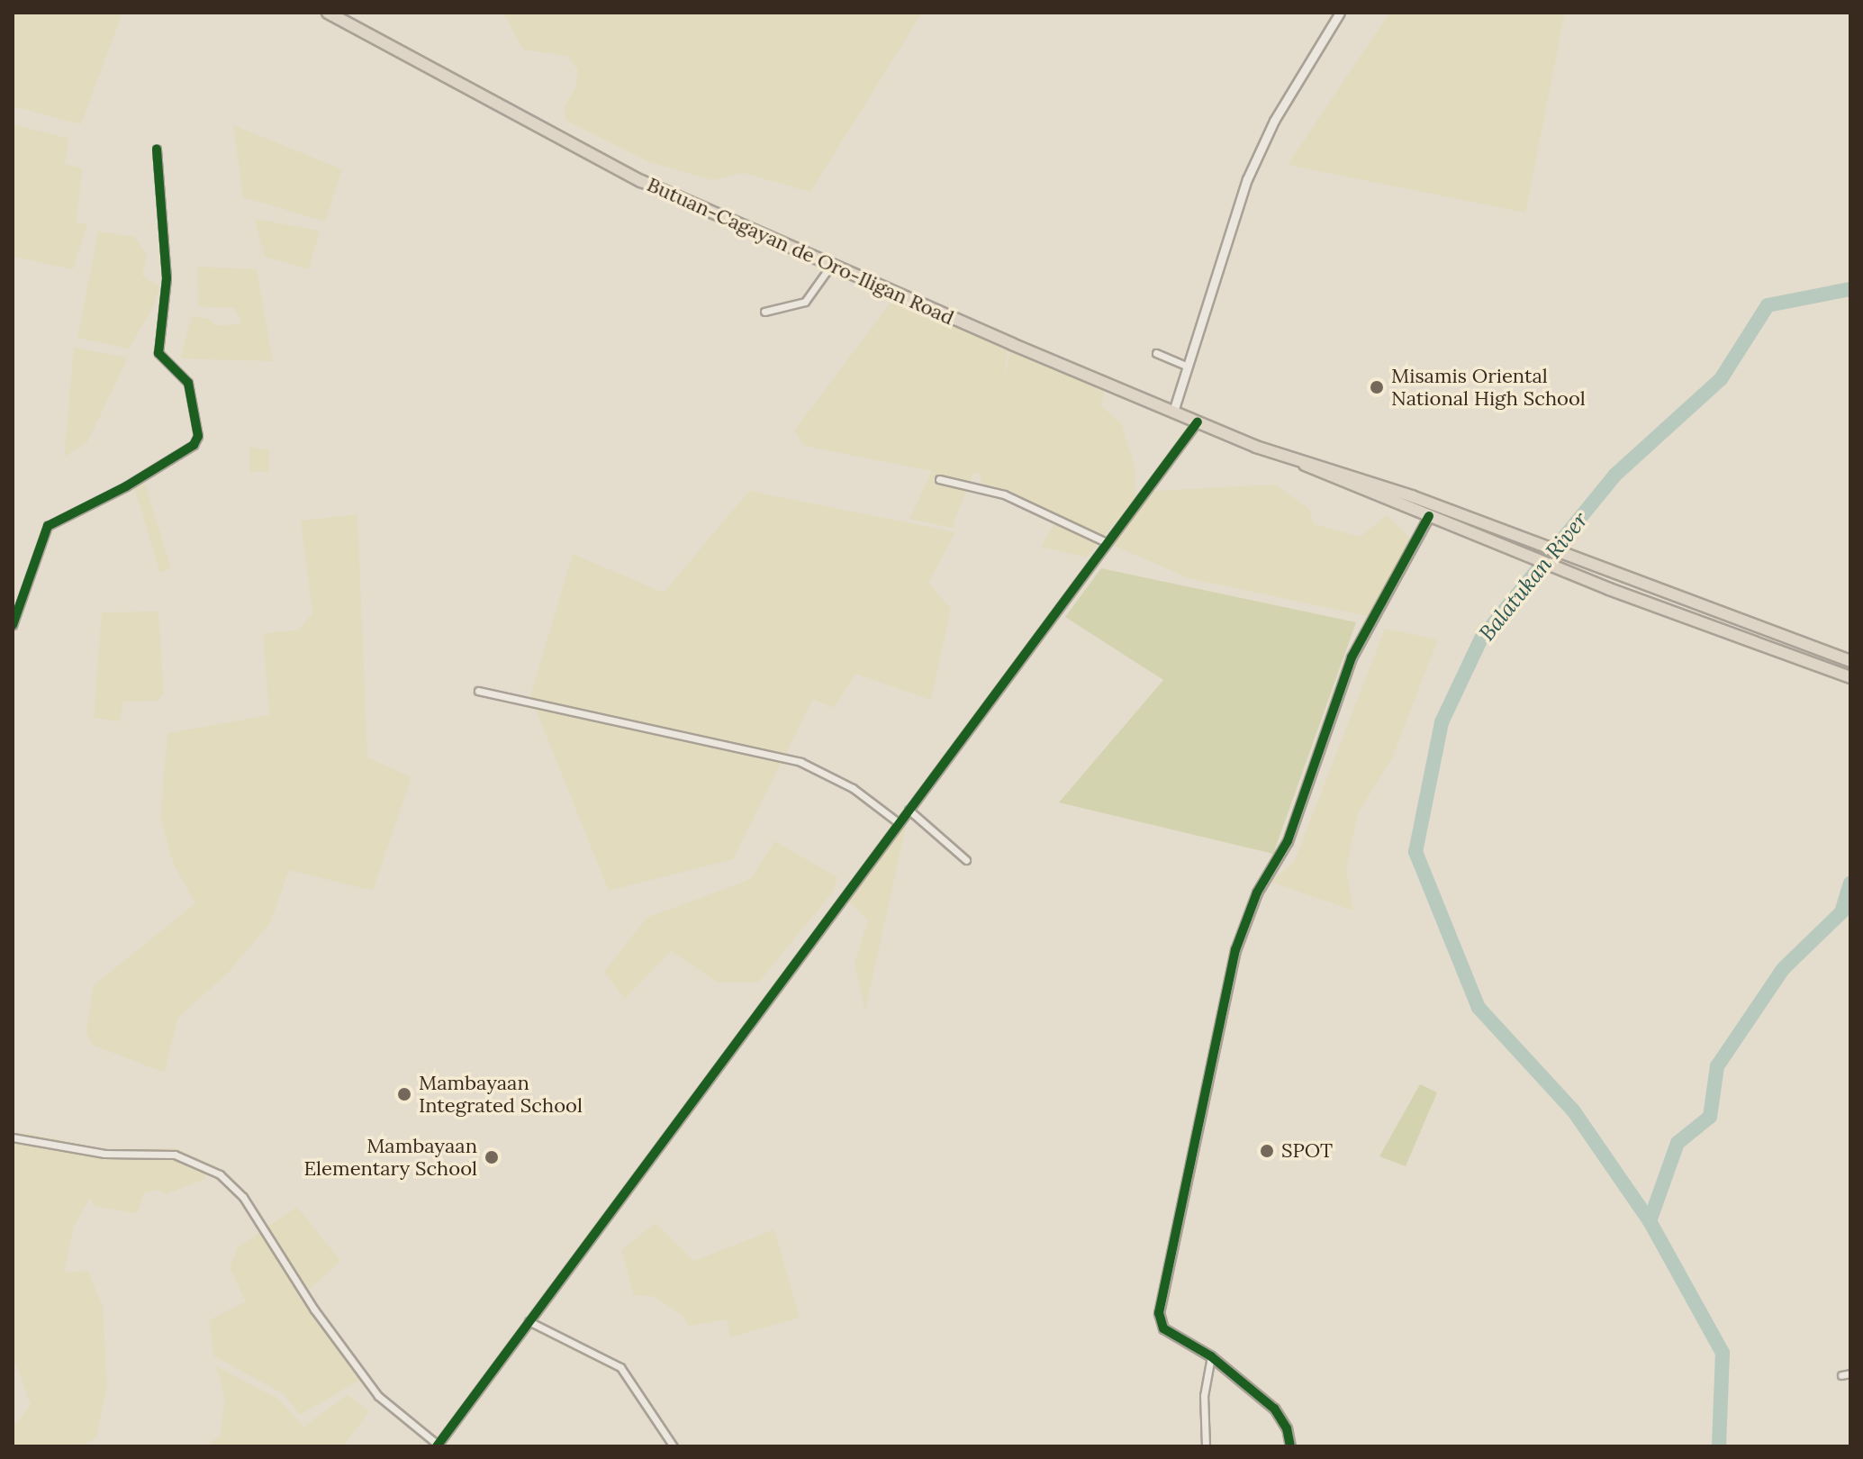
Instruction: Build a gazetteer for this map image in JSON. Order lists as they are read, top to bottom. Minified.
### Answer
{"streets":{"highway":["Butuan-Cagayan de Oro-Iligan Road"]},"water":["Balatukan River"],"places":["Misamis Oriental National High School","Mambayaan Integrated School","SPOT","Mambayaan Elementary School"]}
